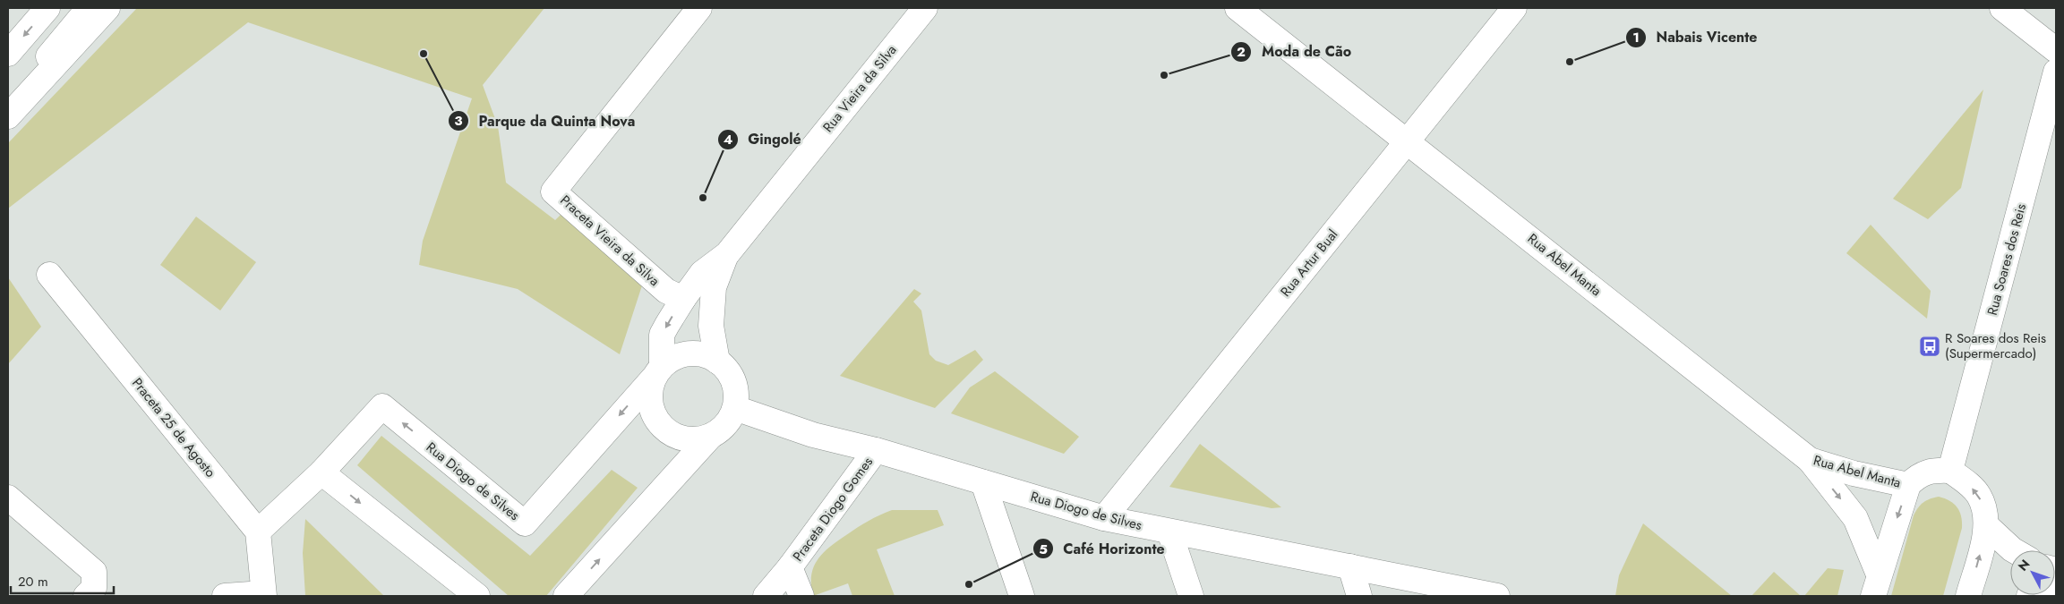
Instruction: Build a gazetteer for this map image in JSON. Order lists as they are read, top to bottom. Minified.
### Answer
{"streets":{"main road":["Rua Vieira da Silva","Praceta Vieira da Silva","Rua Soares dos Reis","Rua Artur Bual","Rua Abel Manta","Praceta 25 de Agosto","Rua Diogo de Silves","Praceta Diogo Gomes"]},"crossings":[["Rua Vieira da Silva","Praceta Vieira da Silva"],["Rua Vieira da Silva","Rua Diogo de Silves"],["Rua Artur Bual","Rua Abel Manta"],["Rua Artur Bual","Rua Diogo de Silves"],["Praceta 25 de Agosto","Rua Diogo de Silves"],["Rua Diogo de Silves","Praceta Diogo Gomes"]],"places":{"other":["Parque da Quinta Nova","Nabais Vicente","Moda de Cão","Gingolé","Café Horizonte"],"bus stop":["R Soares dos Reis (Supermercado)"]},"scale_bar":"20 m","north":"top left"}
